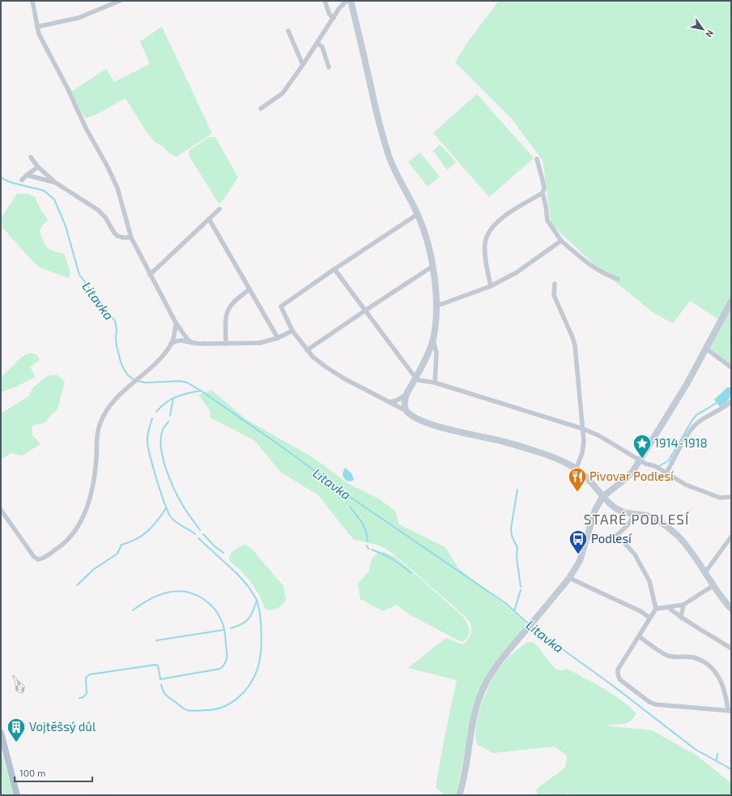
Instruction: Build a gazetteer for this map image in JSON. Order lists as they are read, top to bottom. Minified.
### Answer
{"districts":["STARÉ PODLESÍ"],"water":["Litavka"],"places":{"place":["1914-1918"],"restaurant":["Pivovar Podlesí"],"bus stop":["Podlesí"],"building":["Vojtěšsý důl"]},"scale_bar":"100 m","north":"bottom right"}
